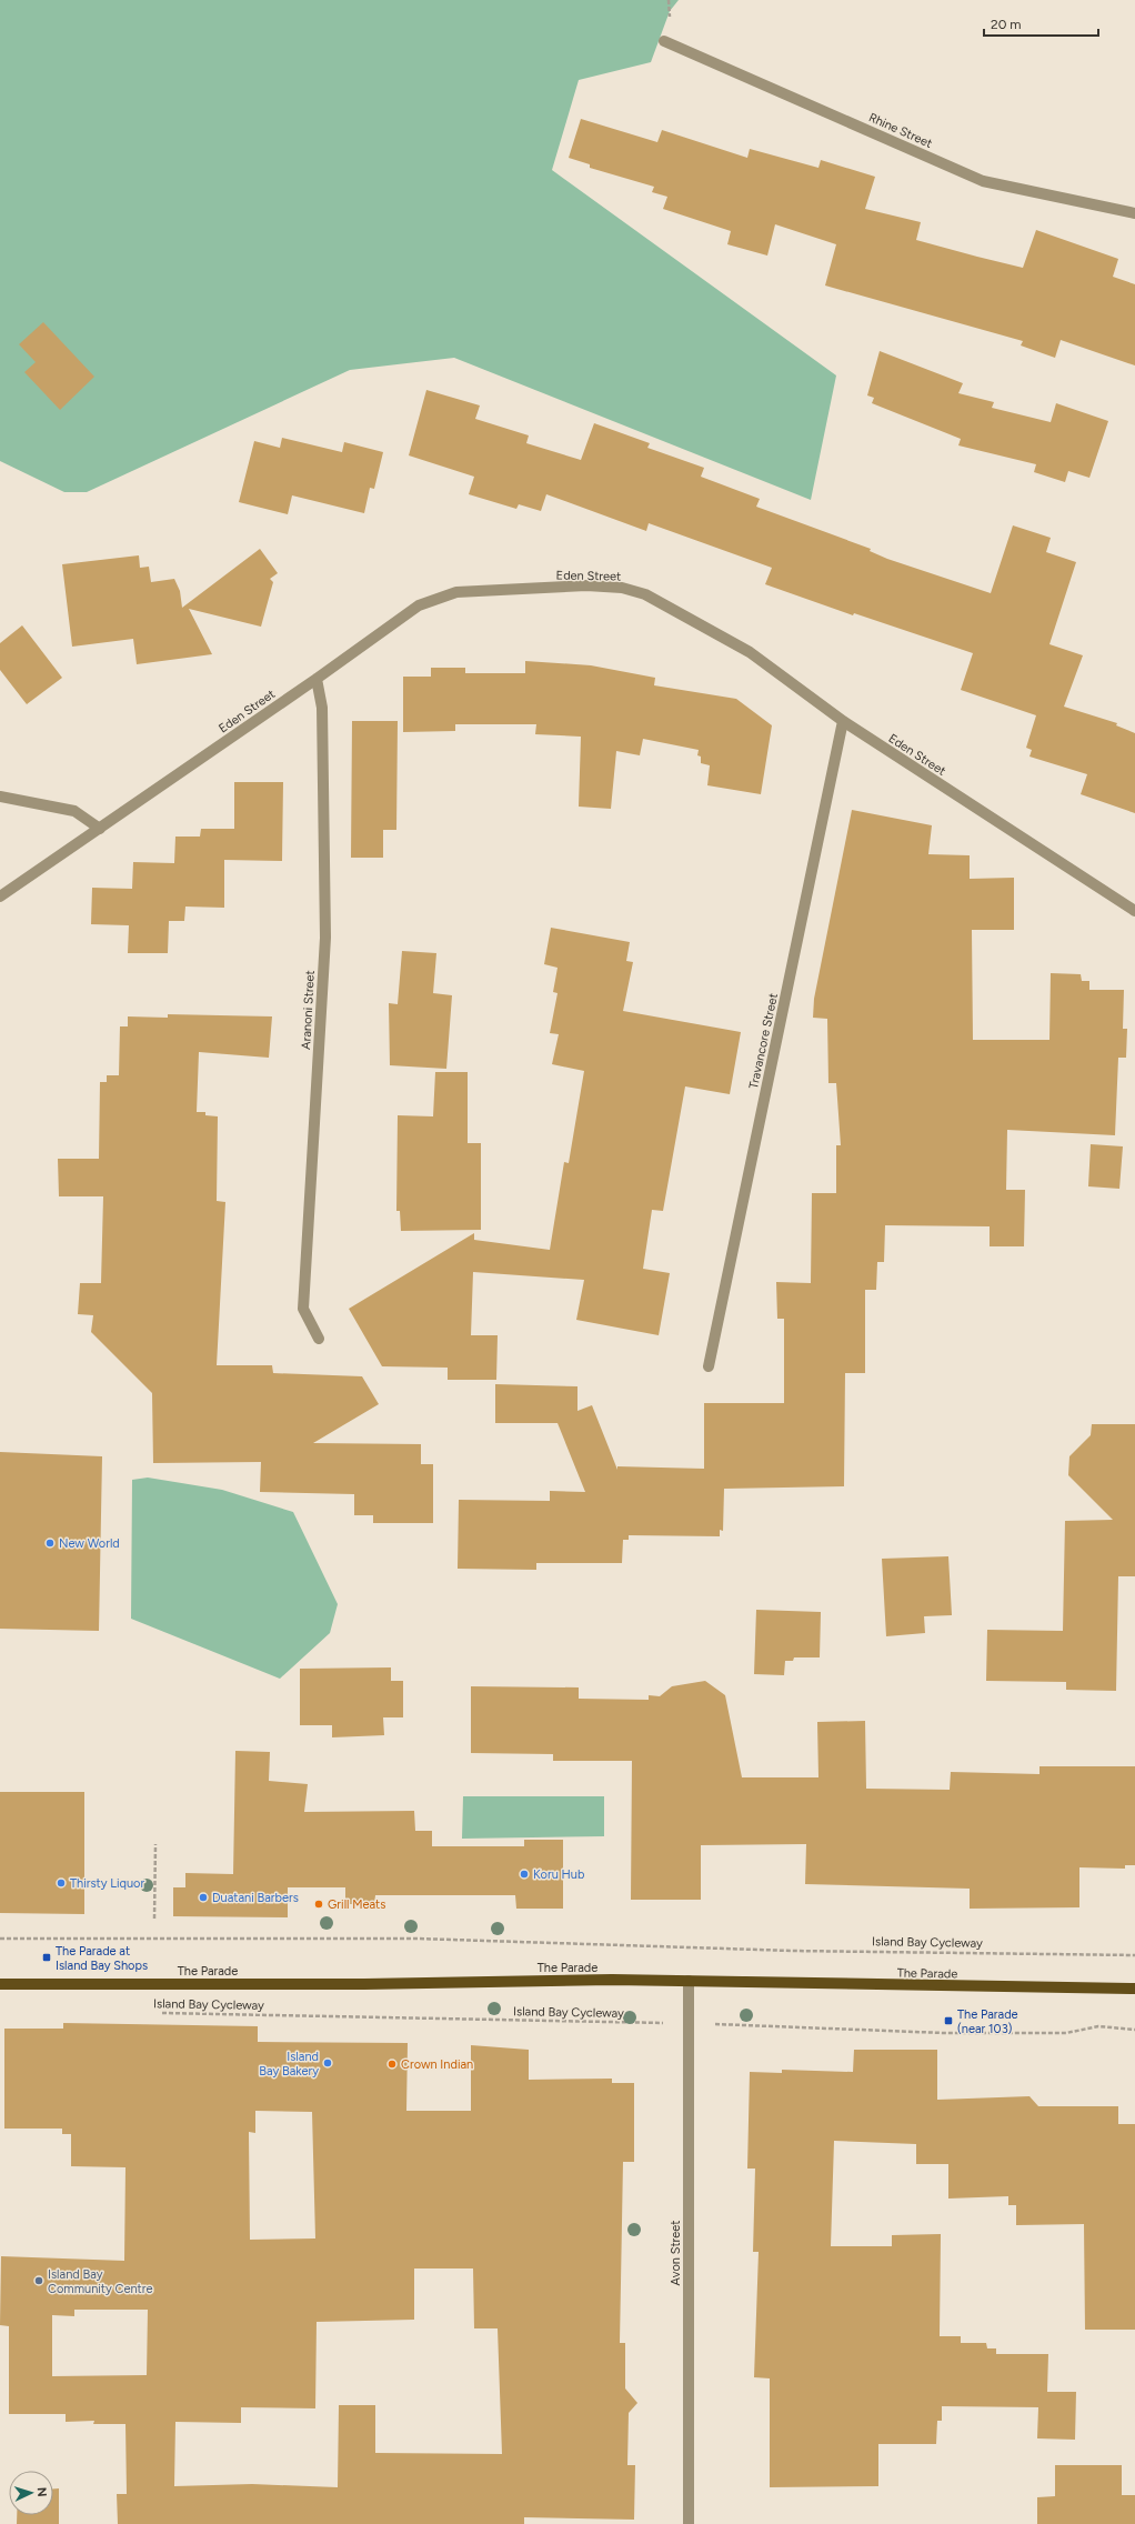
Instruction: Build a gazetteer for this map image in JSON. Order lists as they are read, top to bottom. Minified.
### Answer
{"streets":{"main road":["The Parade"],"street":["Rhine Street","Eden Street","Aranoni Street","Travancore Street","Avon Street"],"path":["Island Bay Cycleway"]},"crossings":[["Eden Street","Aranoni Street"],["Eden Street","Travancore Street"],["Island Bay Cycleway","Avon Street"],["The Parade","Avon Street"]],"places":{"other":["New World","Koru Hub","Thirsty Liquor","Duatani Barbers","Grill Meats","Island Bay Bakery","Crown Indian","Island Bay Community Centre"],"transit":["The Parade at Island Bay Shops","The Parade (near 103)"]},"scale_bar":"20 m","north":"right"}
